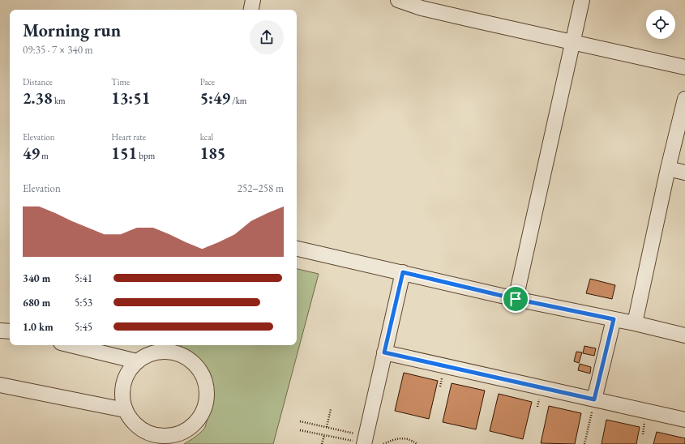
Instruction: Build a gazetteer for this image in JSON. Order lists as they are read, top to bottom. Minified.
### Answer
{"page":{"heading":["Morning run","09:35 · 7 × 340 m"],"stats":[["Distance","2.38 km"],["Time","13:51"],["Pace","5:49 /km"],["Elevation","49 m"],["Heart rate","151 bpm"],["kcal","185"]],"chart":["Elevation","252–258 m"],"list":[{"name":"340 m","note":"5:41"},{"name":"680 m","note":"5:53"},{"name":"1.0 km","note":"5:45"}]}}
